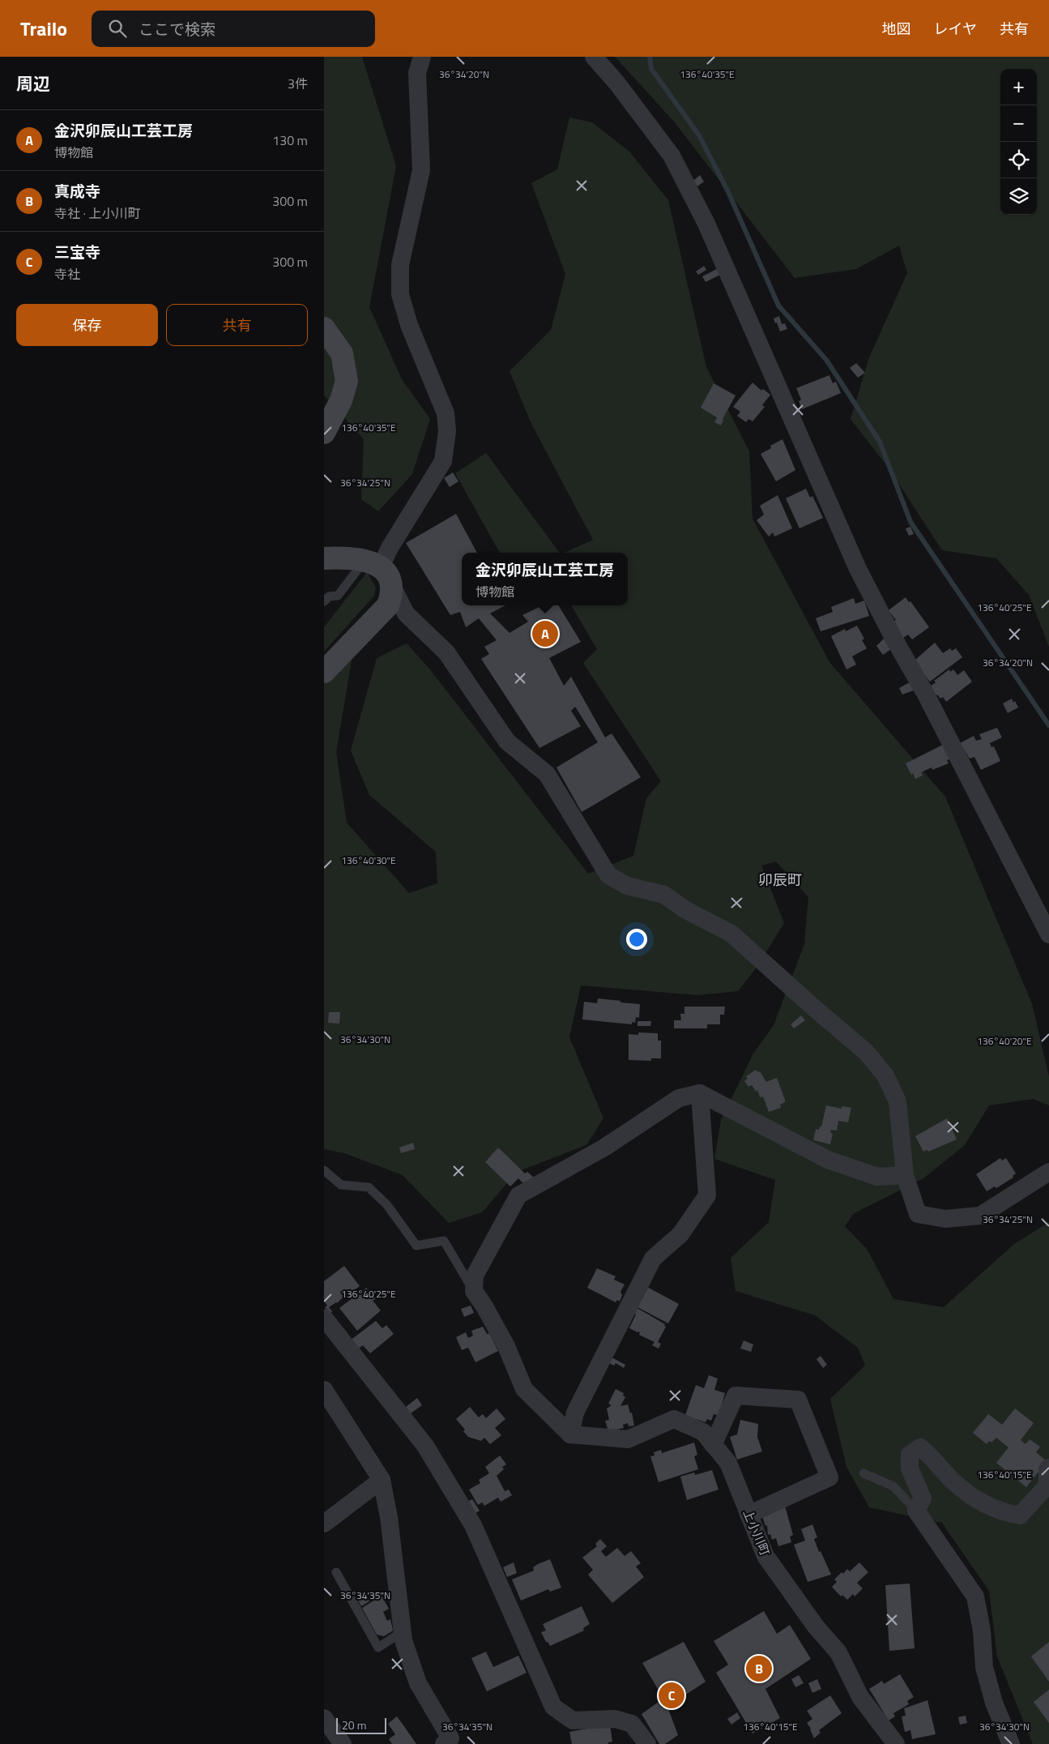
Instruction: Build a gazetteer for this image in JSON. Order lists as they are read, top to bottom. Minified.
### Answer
{"streets":{"street":["上小川町"]},"districts":["卯辰町"],"scale_bar":"20 m","page":{"header":"Trailo","search":"ここで検索","nav":["地図","レイヤ","共有"],"heading":["周辺","3件"],"map_buttons":["+","−"],"list":[{"mark":"A","name":"金沢卯辰山工芸工房","note":"博物館","value":"130 m"},{"mark":"B","name":"真成寺","note":"寺社 · 上小川町","value":"300 m"},{"mark":"C","name":"三宝寺","note":"寺社","value":"300 m"}],"buttons":["保存","共有"],"popup":["金沢卯辰山工芸工房","博物館"],"pins":["A","B","C"],"scale":"20 m"},"coordinates":["136°40'35\"E","36°34'20\"N","36°34'25\"N","136°40'25\"E","136°40'30\"E","36°34'30\"N","136°40'20\"E","136°40'15\"E","36°34'35\"N"]}
